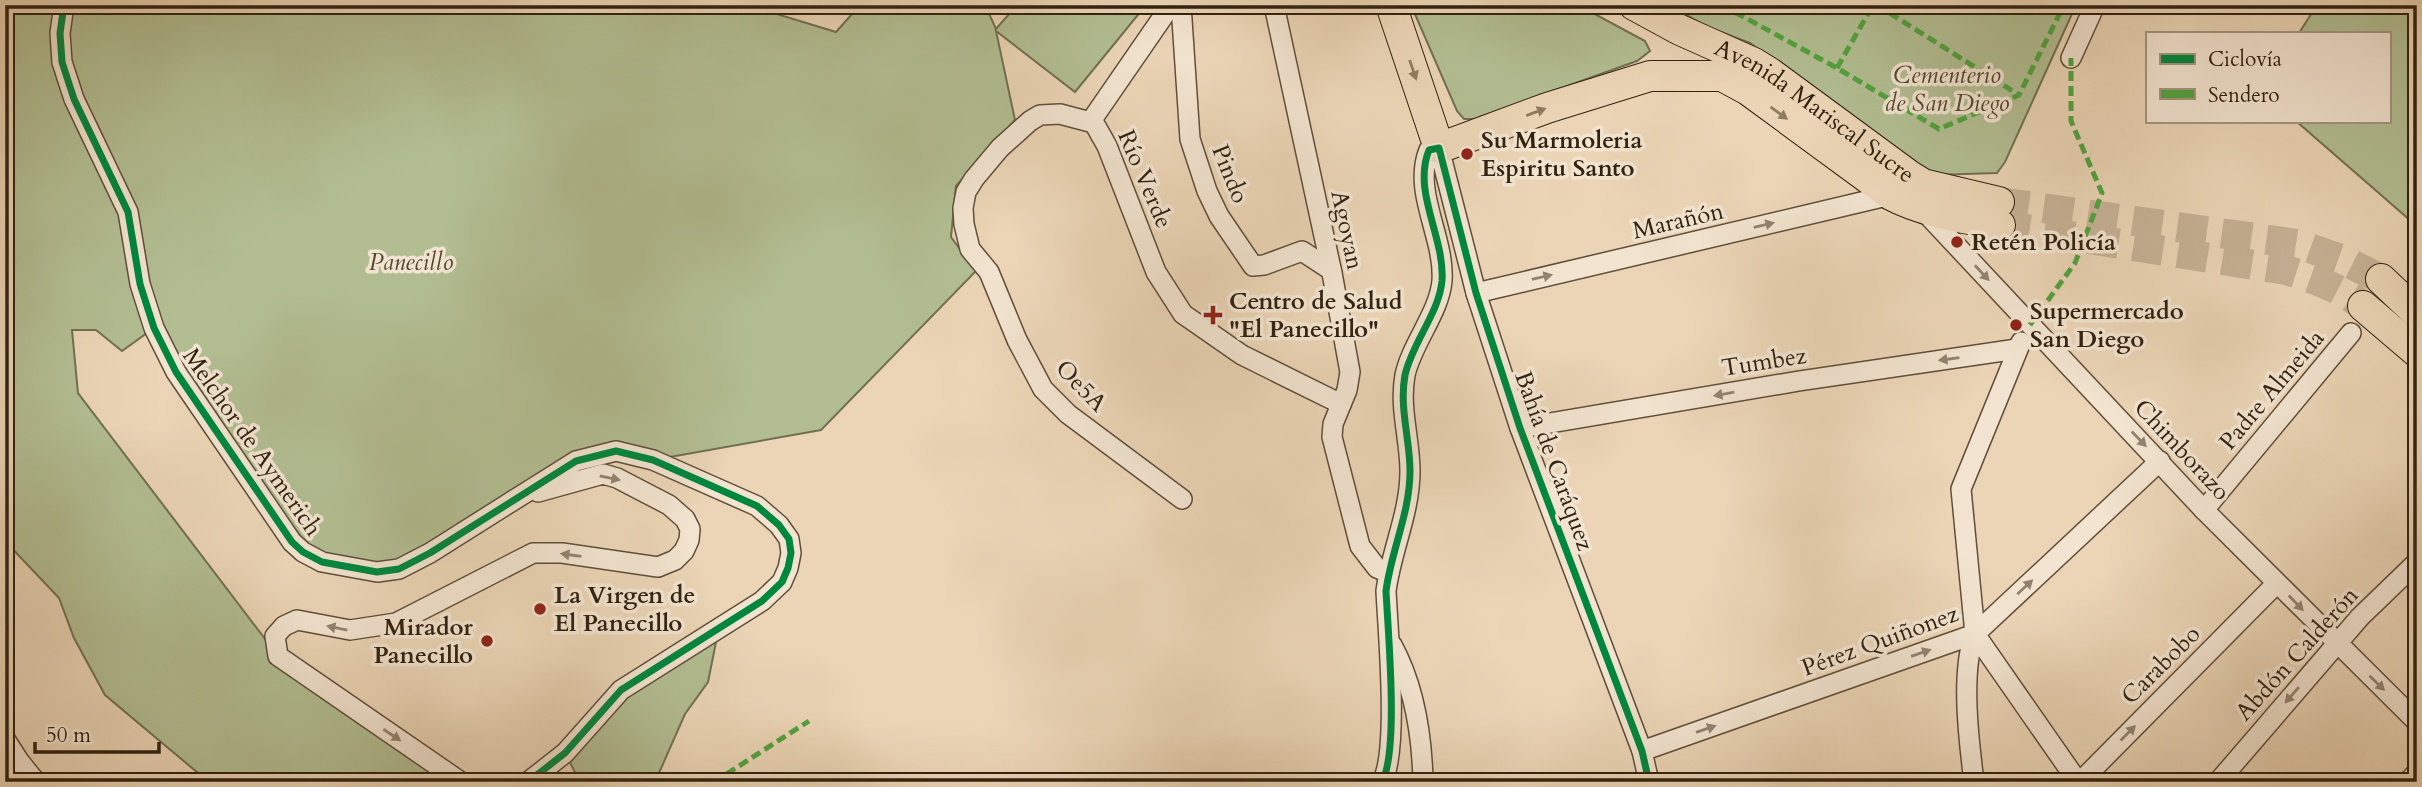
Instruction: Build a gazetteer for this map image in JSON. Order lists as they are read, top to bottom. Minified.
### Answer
{"streets":{"main road":["Avenida Mariscal Sucre"],"street":["Pindo","Río Verde","Marañón","Agoyan","Tumbez","Oe5A","Padre Almeida","Melchor de Aymerich","Chimborazo","Bahía de Caráquez","Pérez Quiñonez","Abdón Calderón","Carabobo"]},"crossings":[["Avenida Mariscal Sucre","Marañón"],["Avenida Mariscal Sucre","Chimborazo"],["Pindo","Agoyan"],["Río Verde","Agoyan"],["Río Verde","Oe5A"],["Marañón","Bahía de Caráquez"],["Tumbez","Bahía de Caráquez"],["Padre Almeida","Chimborazo"],["Chimborazo","Pérez Quiñonez"],["Chimborazo","Abdón Calderón"],["Chimborazo","Carabobo"],["Bahía de Caráquez","Pérez Quiñonez"]],"one_way":["Marañón","Tumbez","Chimborazo","Pérez Quiñonez","Abdón Calderón","Carabobo"],"parks":["Cementerio de San Diego","Panecillo"],"places":{"other":["Su Marmoleria Espiritu Santo","Retén Policía","Supermercado San Diego","La Virgen de El Panecillo","Mirador Panecillo"],"health":["Centro de Salud \"El Panecillo\""]},"legend":["Ciclovía","Sendero"],"scale_bar":"50 m"}
